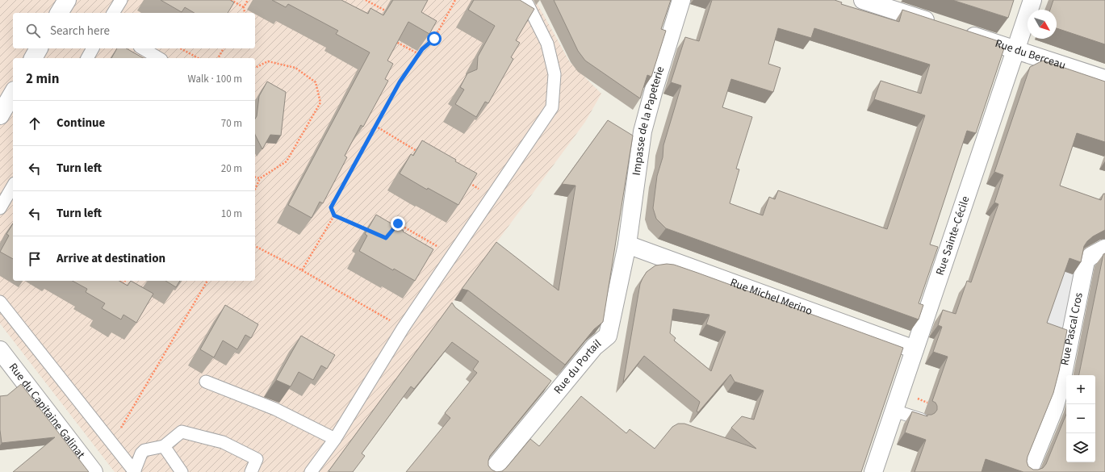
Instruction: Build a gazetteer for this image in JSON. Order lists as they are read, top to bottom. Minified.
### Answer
{"streets":{"street":["Rue du Berceau","Impasse de la Papeterie","Rue Sainte-Cécile","Rue Michel Merino","Rue Pascal Cros","Rue du Portail","Rue du Capitaine Galinat"]},"crossings":[["Rue du Berceau","Rue Sainte-Cécile"],["Impasse de la Papeterie","Rue Michel Merino"],["Impasse de la Papeterie","Rue du Portail"],["Rue Sainte-Cécile","Rue Michel Merino"],["Rue Michel Merino","Rue du Portail"]],"north":"bottom right","page":{"search":"Search here","heading":["2 min","Walk · 100 m"],"list":[["Continue","70 m"],["Turn left","20 m"],["Turn left","10 m"],"Arrive at destination"],"map_buttons":["+","−"]}}
